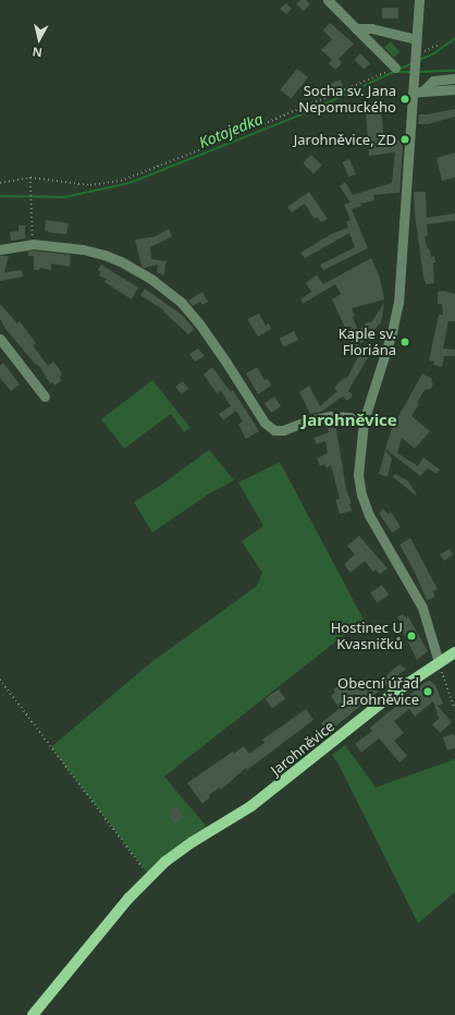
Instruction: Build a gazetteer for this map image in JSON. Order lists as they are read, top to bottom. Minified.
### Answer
{"streets":{"main road":["Jarohněvice"]},"districts":["Jarohněvice"],"water":["Kotojedka"],"places":["Socha sv. Jana Nepomuckého","Jarohněvice, ZD","Kaple sv. Floriána","Hostinec U Kvasničků","Obecní úřad Jarohněvice"],"north":"bottom"}
